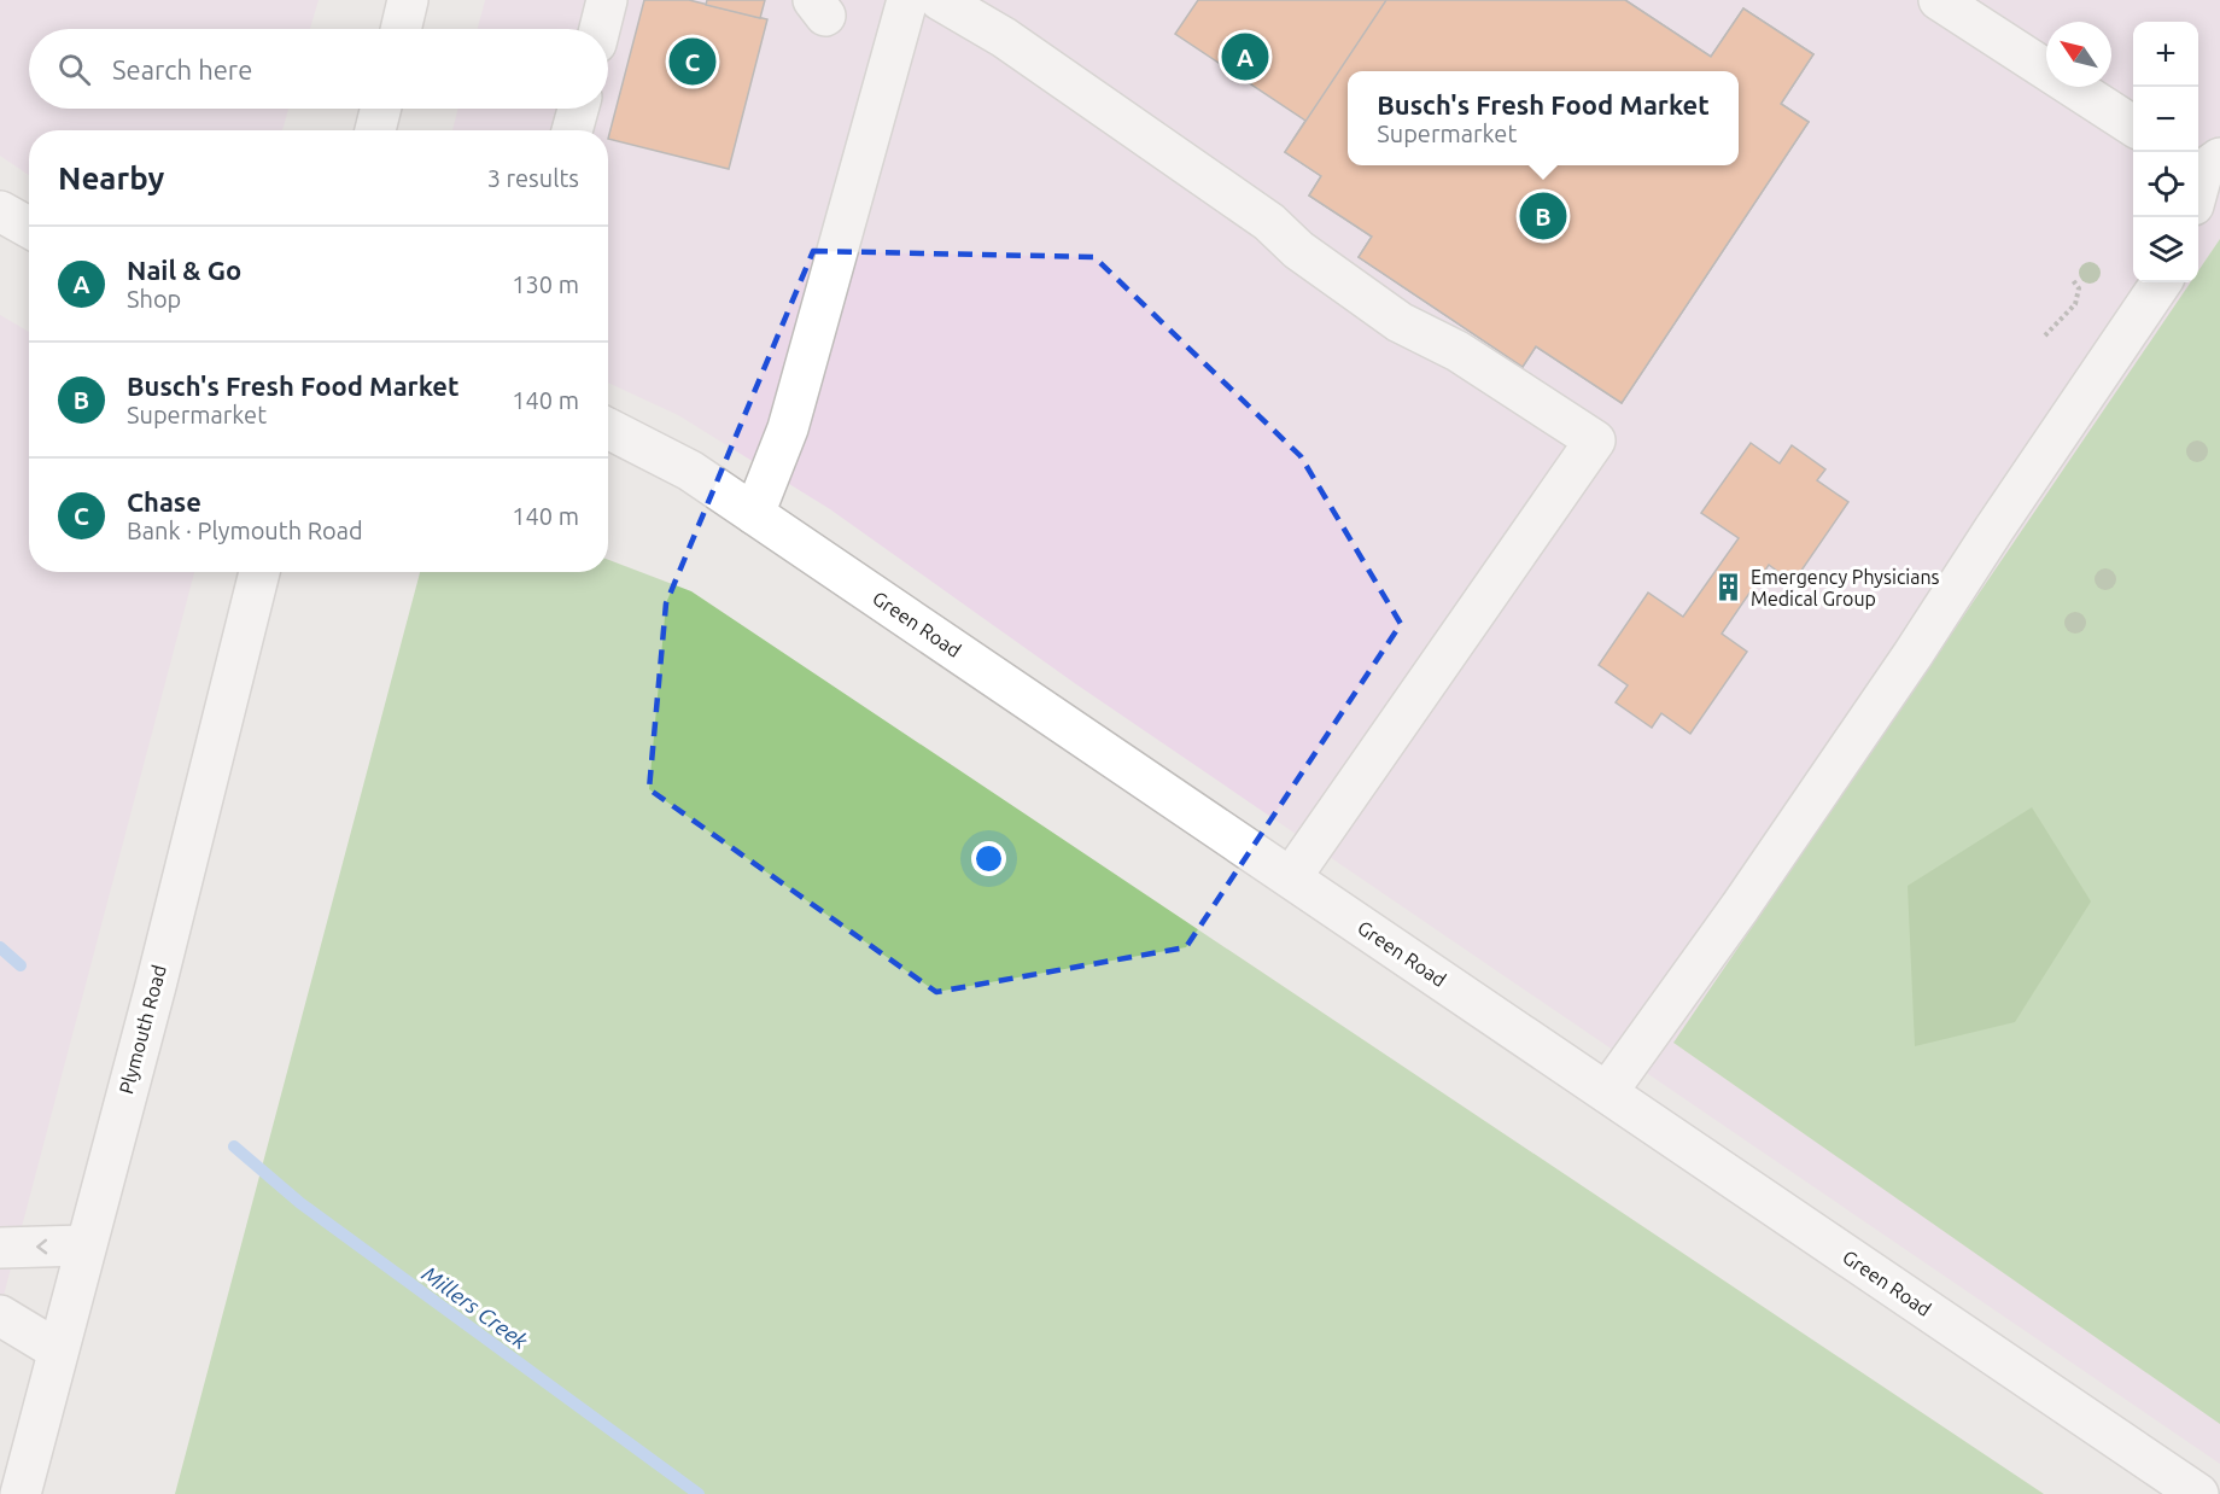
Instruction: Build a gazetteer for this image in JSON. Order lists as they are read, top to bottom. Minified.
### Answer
{"streets":{"street":["Green Road","Plymouth Road"]},"water":["Millers Creek"],"places":{"building":["Emergency Physicians Medical Group"]},"north":"top left","page":{"map_buttons":["+","−"],"search":"Search here","pins":["A","C","B"],"popup":["Busch's Fresh Food Market","Supermarket"],"heading":["Nearby","3 results"],"list":[{"mark":"A","name":"Nail & Go","note":"Shop","value":"130 m"},{"mark":"B","name":"Busch's Fresh Food Market","note":"Supermarket","value":"140 m"},{"mark":"C","name":"Chase","note":"Bank · Plymouth Road","value":"140 m"}]}}
